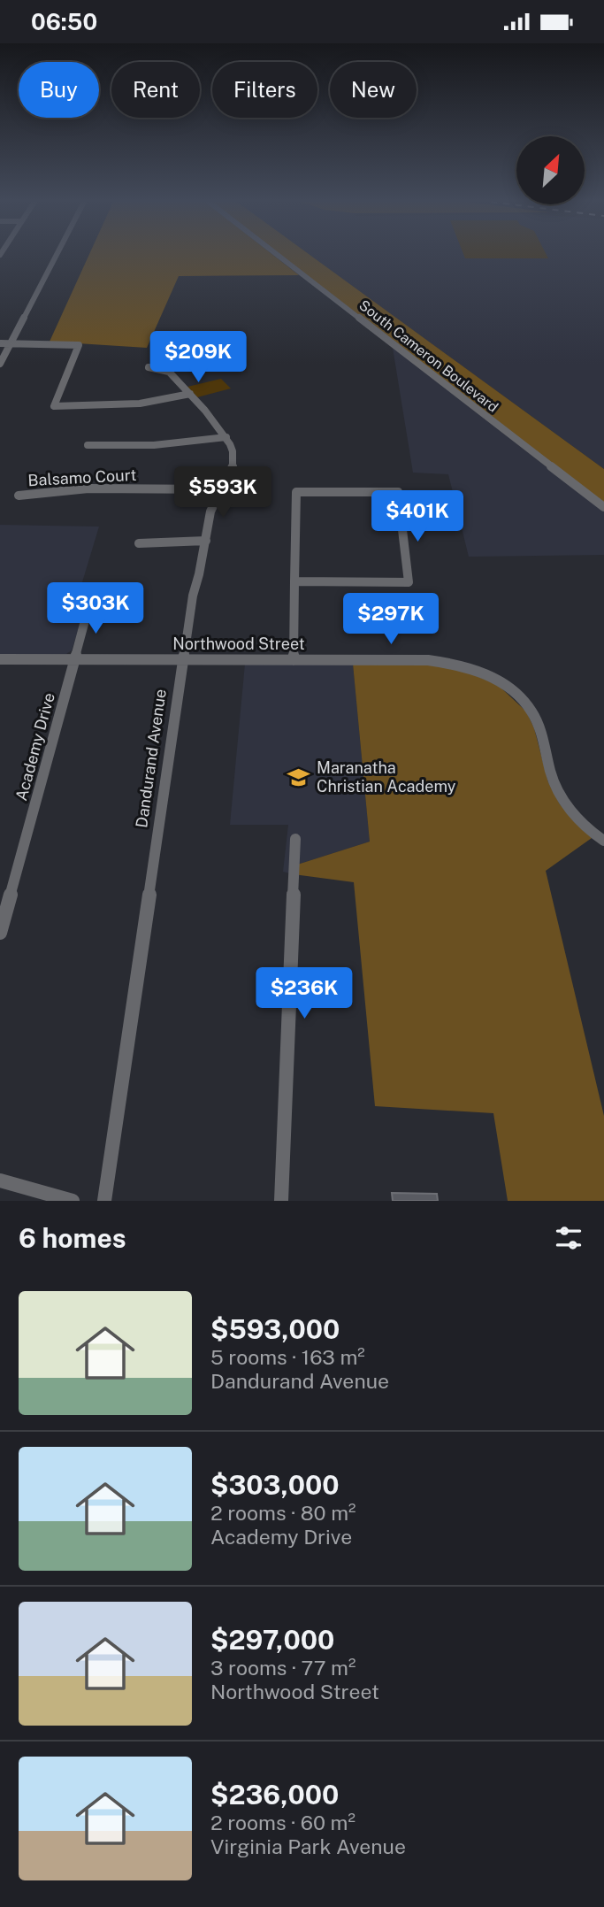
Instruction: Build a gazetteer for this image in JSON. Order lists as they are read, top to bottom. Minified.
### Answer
{"streets":{"street":["South Cameron Boulevard","Balsamo Court","Northwood Street","Academy Drive","Dandurand Avenue"]},"crossings":[["Balsamo Court","Dandurand Avenue"],["Northwood Street","Academy Drive"],["Northwood Street","Dandurand Avenue"]],"places":{"school or university":["Maranatha Christian Academy"]},"north":"top right","page":{"status":"06:50","chip":["Buy","Rent","Filters","New"],"price":["$209K","$593K","$401K","$303K","$297K","$236K"],"heading":"6 homes","list":[{"name":"$593,000","note":"5 rooms · 163 m² · Dandurand Avenue"},{"name":"$303,000","note":"2 rooms · 80 m² · Academy Drive"},{"name":"$297,000","note":"3 rooms · 77 m² · Northwood Street"},{"name":"$236,000","note":"2 rooms · 60 m² · Virginia Park Avenue"}]}}
